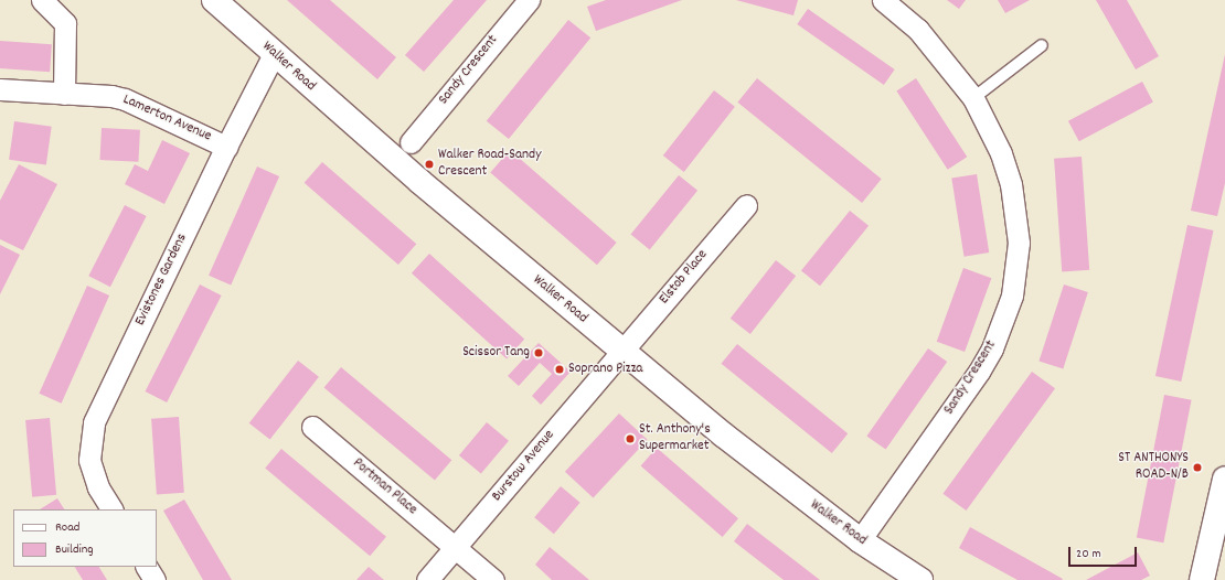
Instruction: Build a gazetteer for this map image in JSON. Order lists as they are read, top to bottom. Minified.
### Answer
{"streets":{"main road":["Walker Road"],"street":["Sandy Crescent","Lamerton Avenue","Elstob Place","Evistones Gardens","Burstow Avenue","Portman Place"]},"crossings":[["Walker Road","Sandy Crescent"],["Walker Road","Elstob Place"],["Walker Road","Evistones Gardens"],["Walker Road","Burstow Avenue"],["Lamerton Avenue","Evistones Gardens"],["Elstob Place","Burstow Avenue"],["Burstow Avenue","Portman Place"]],"places":["Walker Road-Sandy Crescent","Scissor Tang","Soprano Pizza","St. Anthony's Supermarket","ST ANTHONYS ROAD-N/B"],"legend":["Road","Building"],"scale_bar":"20 m"}
